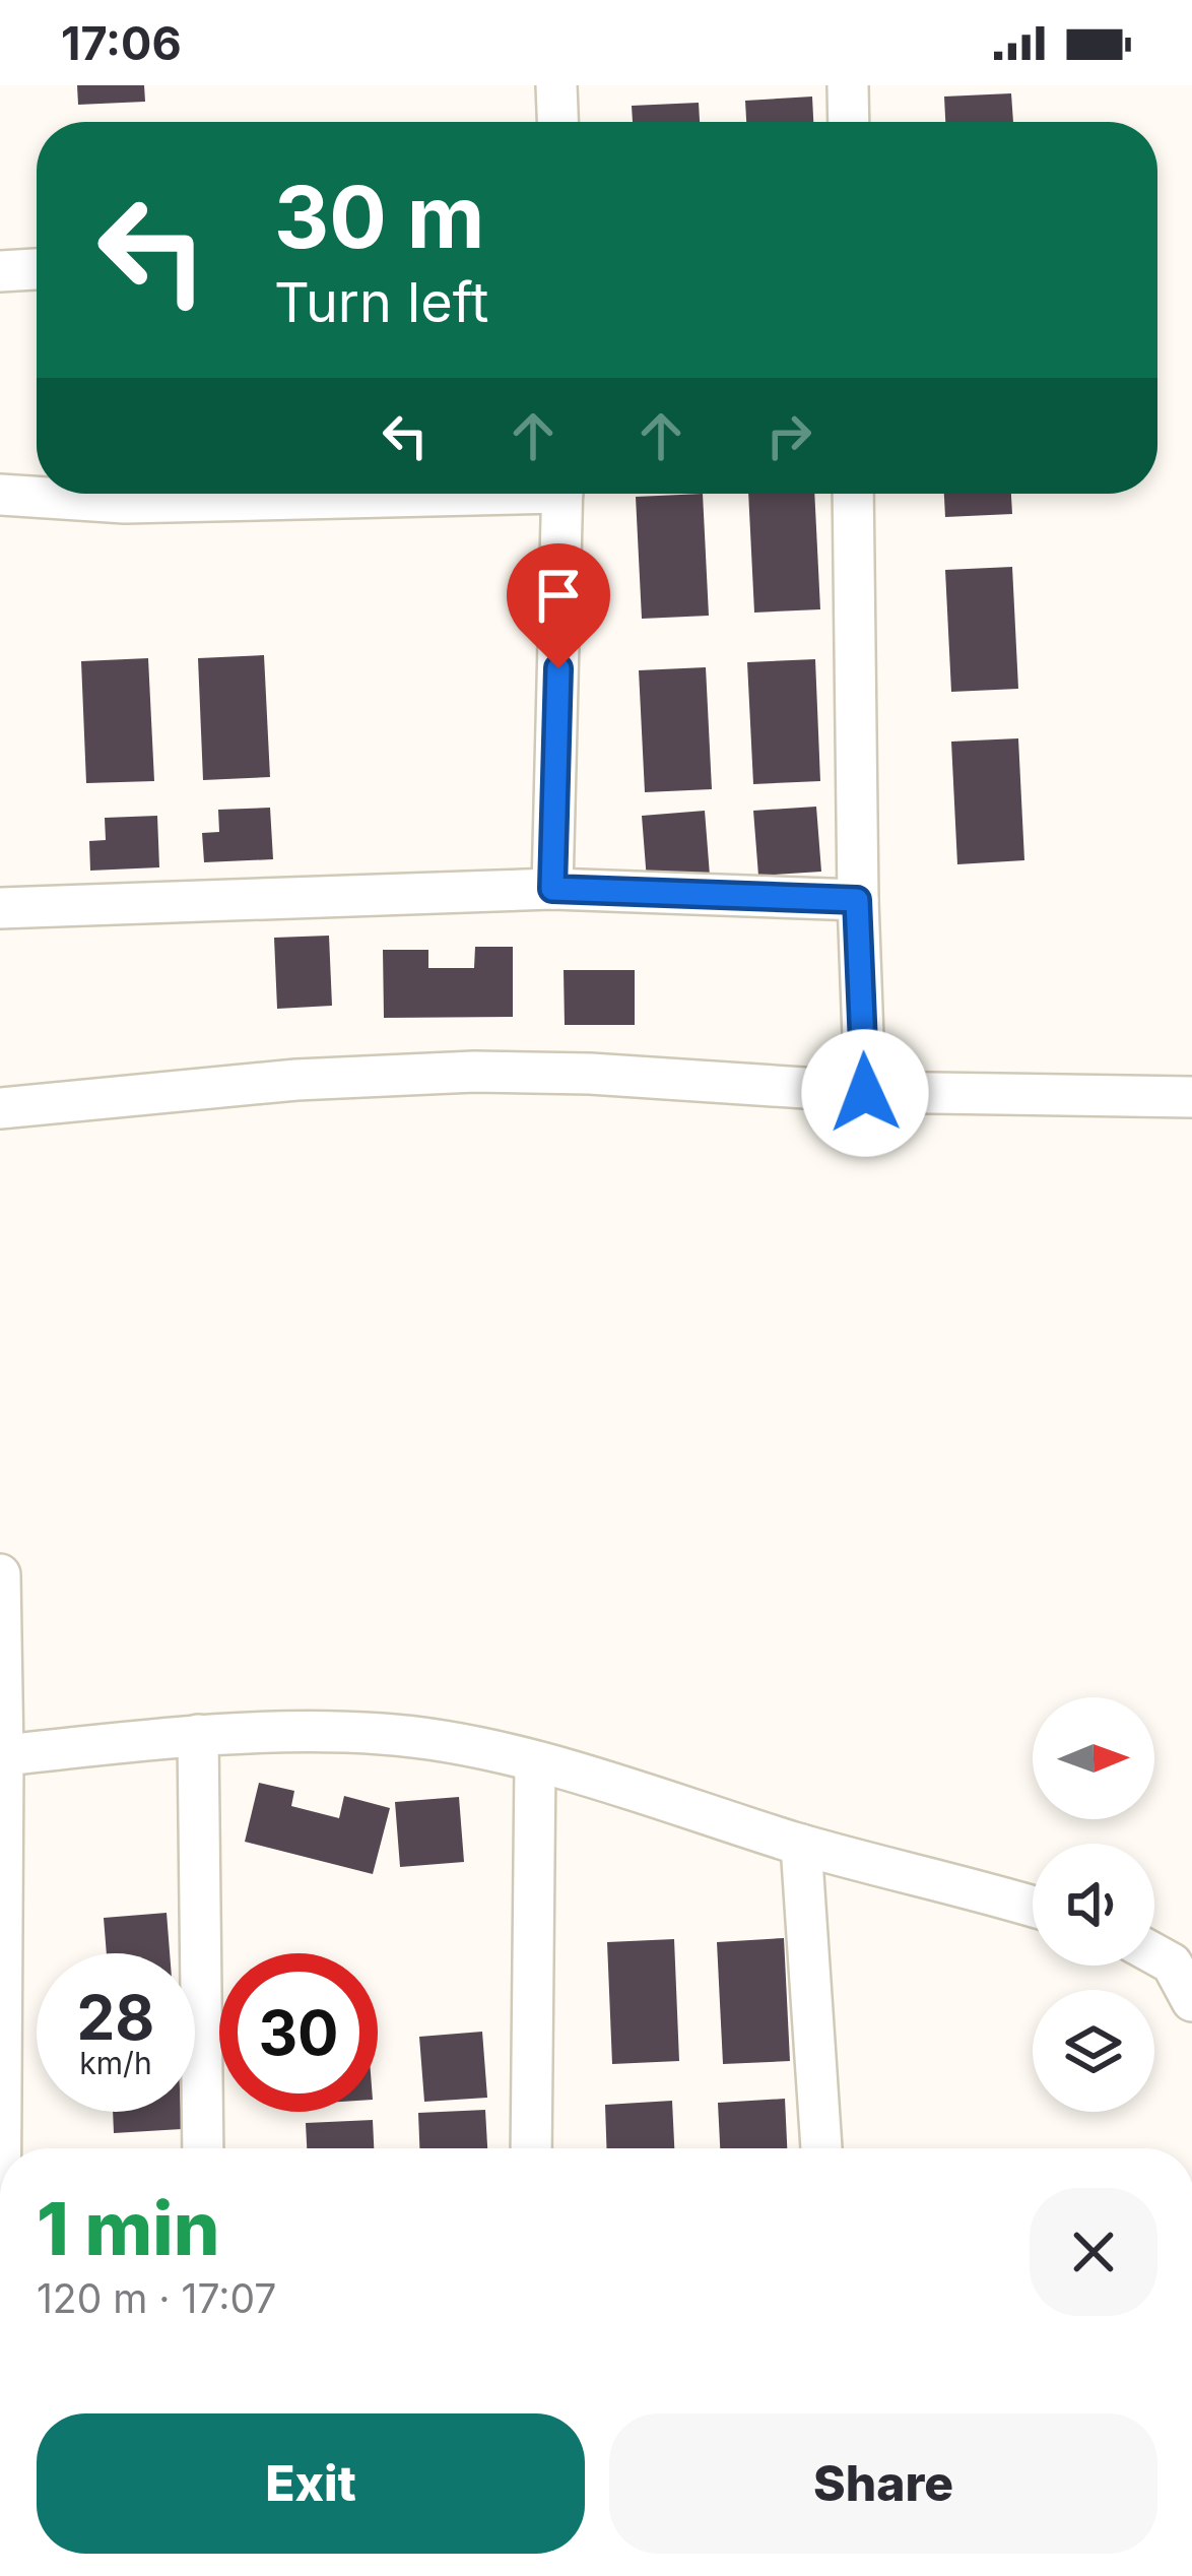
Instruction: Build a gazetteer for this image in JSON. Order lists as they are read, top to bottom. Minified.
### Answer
{"north":"right","page":{"status":"17:06","turn":["30 m","Turn left"],"speed":"28 km/h","limit":"30","heading":["1 min","120 m · 17:07"],"buttons":["Exit","Share"]}}
